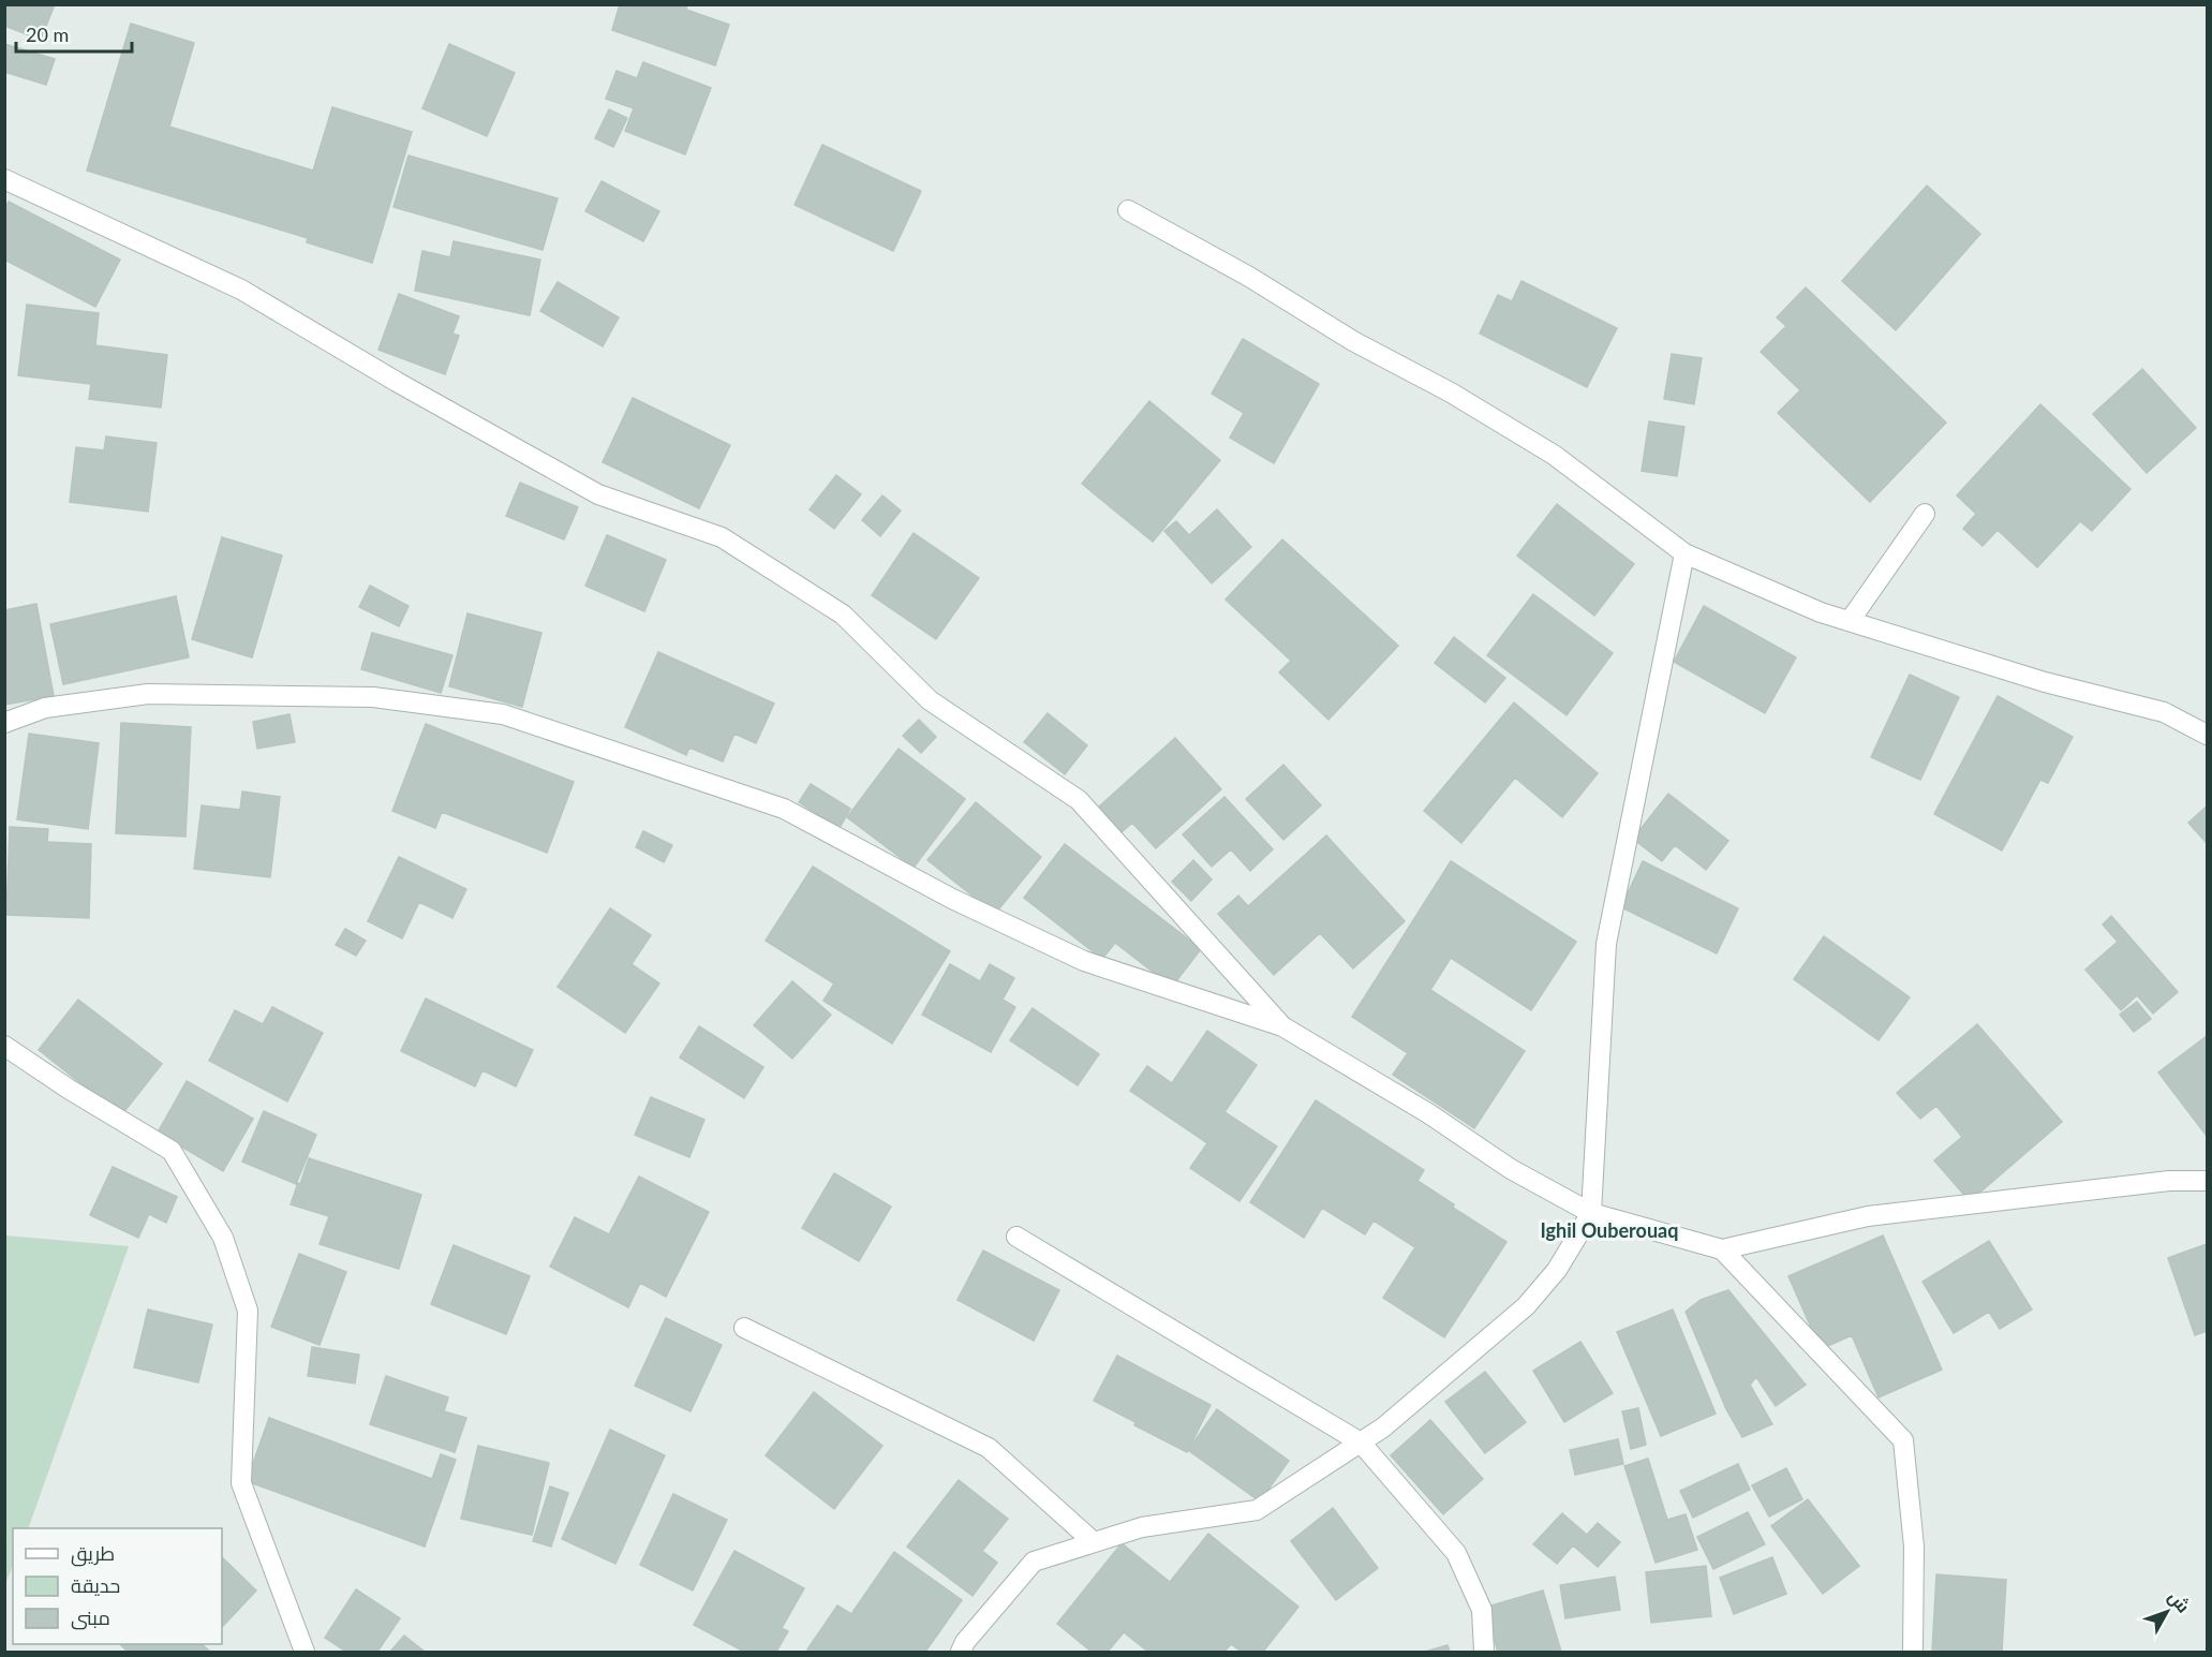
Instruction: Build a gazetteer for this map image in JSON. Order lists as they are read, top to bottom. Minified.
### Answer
{"districts":["Ighil Ouberouaq"],"legend":["طريق","حديقة","مبنى"],"scale_bar":"20 m","north":"top right"}
